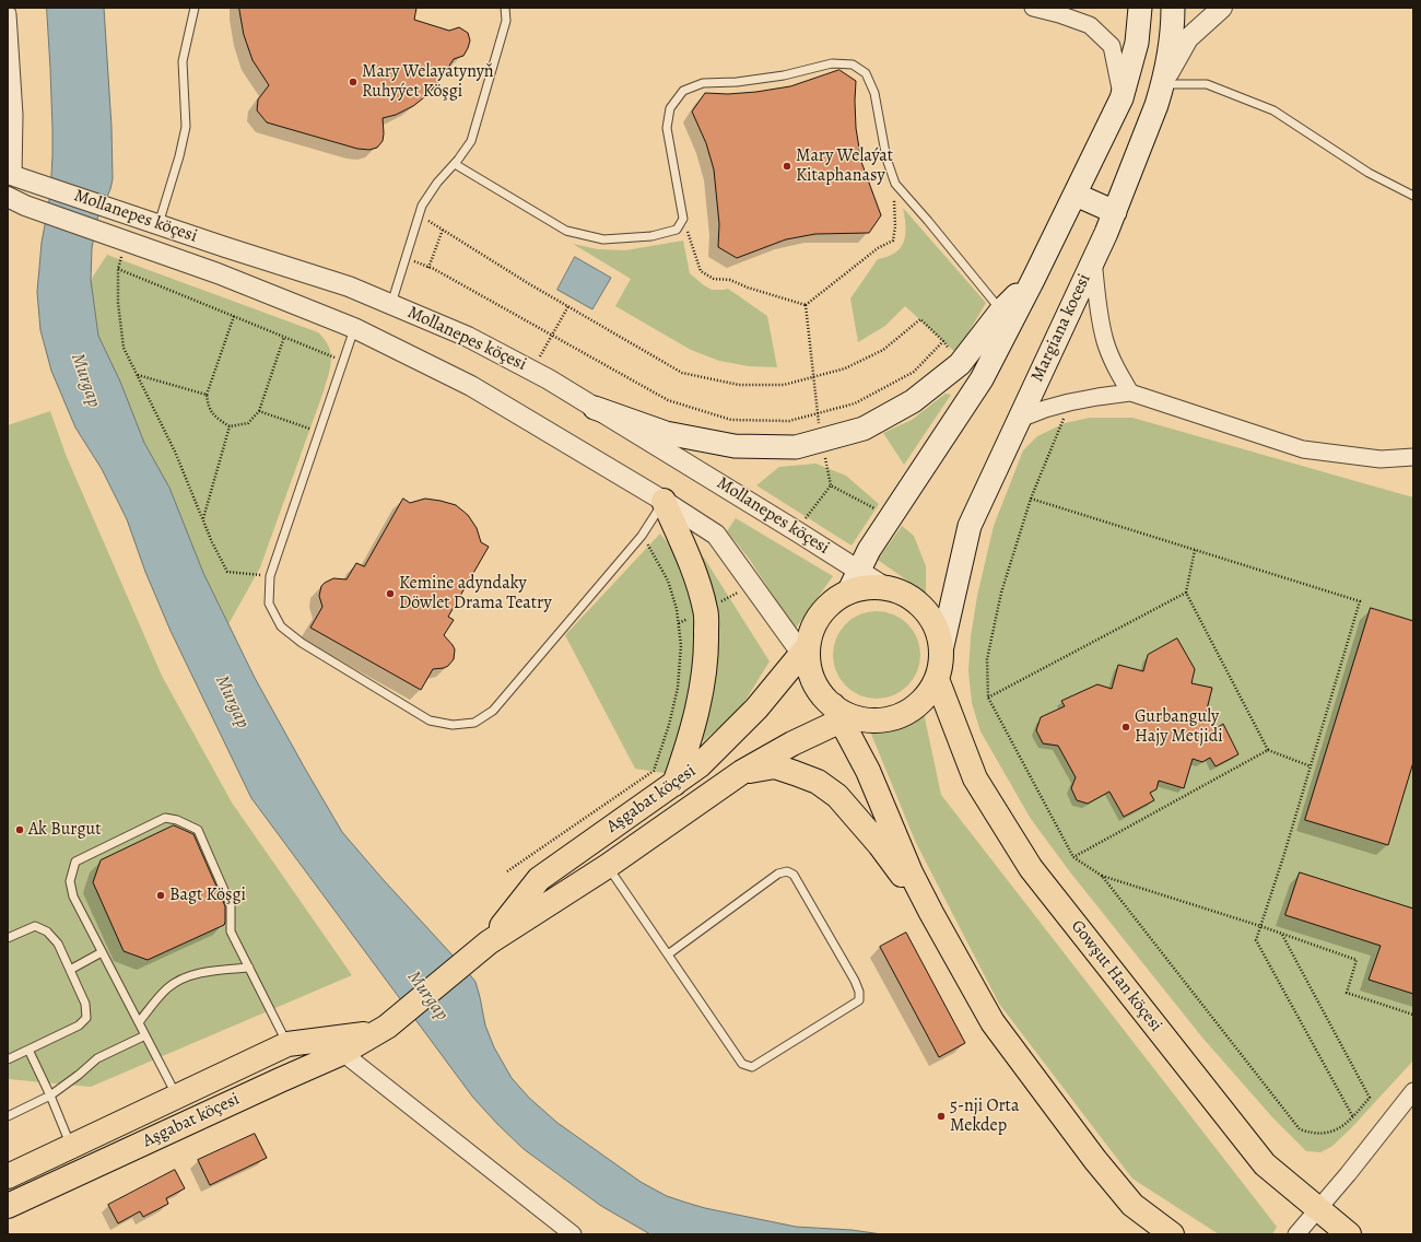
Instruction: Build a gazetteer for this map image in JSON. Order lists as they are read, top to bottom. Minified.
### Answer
{"streets":{"main road":["Margiana kocesi","Aşgabat köçesi","Gowşut Han köçesi"],"street":["Mollanepes köçesi"]},"crossings":[["Mollanepes köçesi","Margiana kocesi"],["Mollanepes köçesi","Aşgabat köçesi"],["Mollanepes köçesi","Gowşut Han köçesi"],["Margiana kocesi","Aşgabat köçesi"],["Margiana kocesi","Gowşut Han köçesi"],["Aşgabat köçesi","Gowşut Han köçesi"]],"water":["Murgap"],"places":["Mary Welayatynyň Ruhyýet Köşgi","Mary Welaýat Kitaphanasy","Kemine adyndaky Döwlet Drama Teatry","Gurbanguly Hajy Metjidi","Ak Burgut","Bagt Köşgi","5-nji Orta Mekdep"]}
